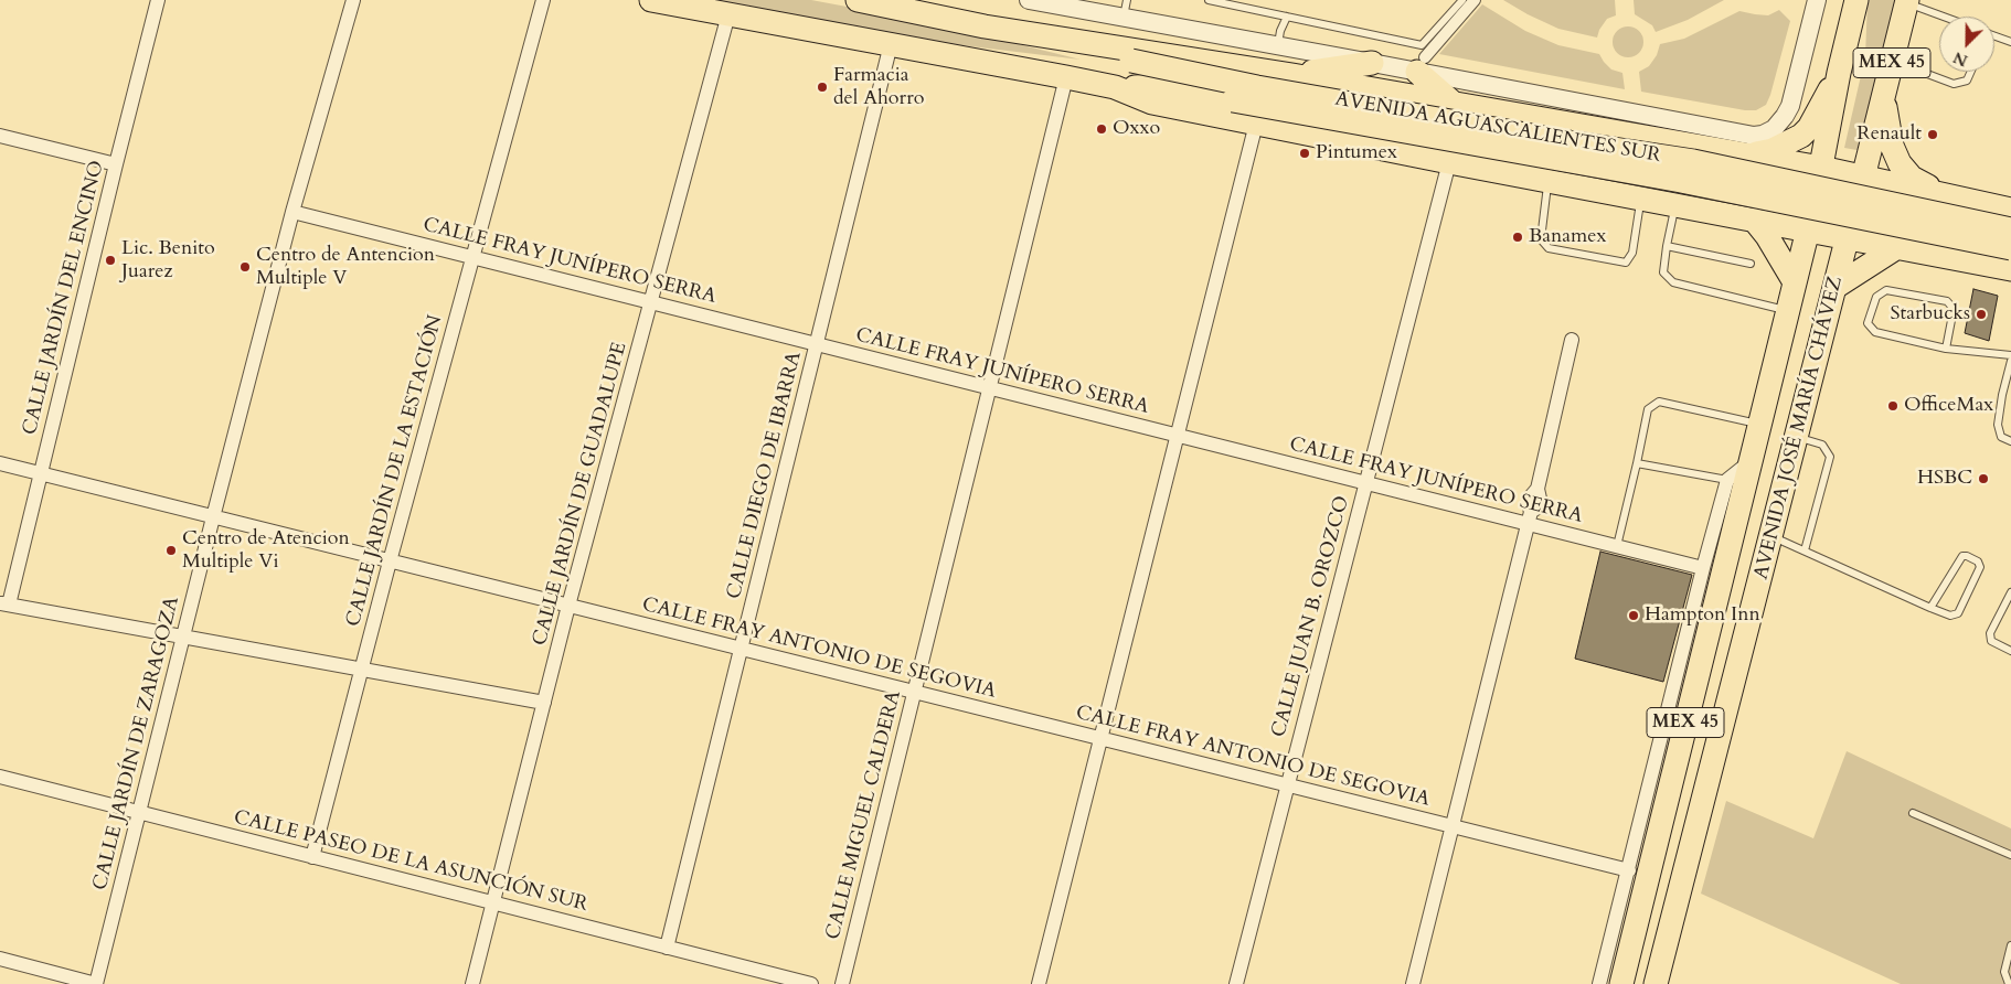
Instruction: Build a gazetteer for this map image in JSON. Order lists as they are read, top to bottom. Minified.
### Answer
{"streets":{"main road":["MEX 45","AVENIDA AGUASCALIENTES SUR","AVENIDA JOSÉ MARÍA CHÁVEZ"],"street":["CALLE FRAY JUNÍPERO SERRA","CALLE JARDÍN DEL ENCINO","CALLE JARDÍN DE LA ESTACIÓN","CALLE DIEGO DE IBARRA","CALLE JARDÍN DE GUADALUPE","CALLE JUAN B. OROZCO","CALLE FRAY ANTONIO DE SEGOVIA","CALLE JARDÍN DE ZARAGOZA","CALLE MIGUEL CALDERA","CALLE PASEO DE LA ASUNCIÓN SUR"]},"crossings":[["AVENIDA AGUASCALIENTES SUR","AVENIDA JOSÉ MARÍA CHÁVEZ"],["AVENIDA AGUASCALIENTES SUR","CALLE DIEGO DE IBARRA"],["AVENIDA AGUASCALIENTES SUR","CALLE JARDÍN DE GUADALUPE"],["AVENIDA AGUASCALIENTES SUR","CALLE JUAN B. OROZCO"],["AVENIDA AGUASCALIENTES SUR","CALLE MIGUEL CALDERA"],["CALLE FRAY JUNÍPERO SERRA","CALLE JARDÍN DE LA ESTACIÓN"],["CALLE FRAY JUNÍPERO SERRA","CALLE DIEGO DE IBARRA"],["CALLE FRAY JUNÍPERO SERRA","CALLE JARDÍN DE GUADALUPE"],["CALLE FRAY JUNÍPERO SERRA","CALLE JUAN B. OROZCO"],["CALLE FRAY JUNÍPERO SERRA","CALLE JARDÍN DE ZARAGOZA"],["CALLE FRAY JUNÍPERO SERRA","CALLE MIGUEL CALDERA"],["CALLE JARDÍN DEL ENCINO","CALLE FRAY ANTONIO DE SEGOVIA"],["CALLE JARDÍN DE LA ESTACIÓN","CALLE FRAY ANTONIO DE SEGOVIA"],["CALLE JARDÍN DE LA ESTACIÓN","CALLE PASEO DE LA ASUNCIÓN SUR"],["CALLE DIEGO DE IBARRA","CALLE FRAY ANTONIO DE SEGOVIA"],["CALLE DIEGO DE IBARRA","CALLE PASEO DE LA ASUNCIÓN SUR"],["CALLE JARDÍN DE GUADALUPE","CALLE FRAY ANTONIO DE SEGOVIA"],["CALLE JARDÍN DE GUADALUPE","CALLE PASEO DE LA ASUNCIÓN SUR"],["CALLE JUAN B. OROZCO","CALLE FRAY ANTONIO DE SEGOVIA"],["CALLE FRAY ANTONIO DE SEGOVIA","CALLE JARDÍN DE ZARAGOZA"],["CALLE FRAY ANTONIO DE SEGOVIA","CALLE MIGUEL CALDERA"],["CALLE JARDÍN DE ZARAGOZA","CALLE PASEO DE LA ASUNCIÓN SUR"]],"places":["Farmacia del Ahorro","Oxxo","Renault","Pintumex","Banamex","Lic. Benito Juarez","Centro de Antencion Multiple V","Starbucks","OfficeMax","HSBC","Centro de Atencion Multiple Vi","Hampton Inn"],"north":"bottom left"}
